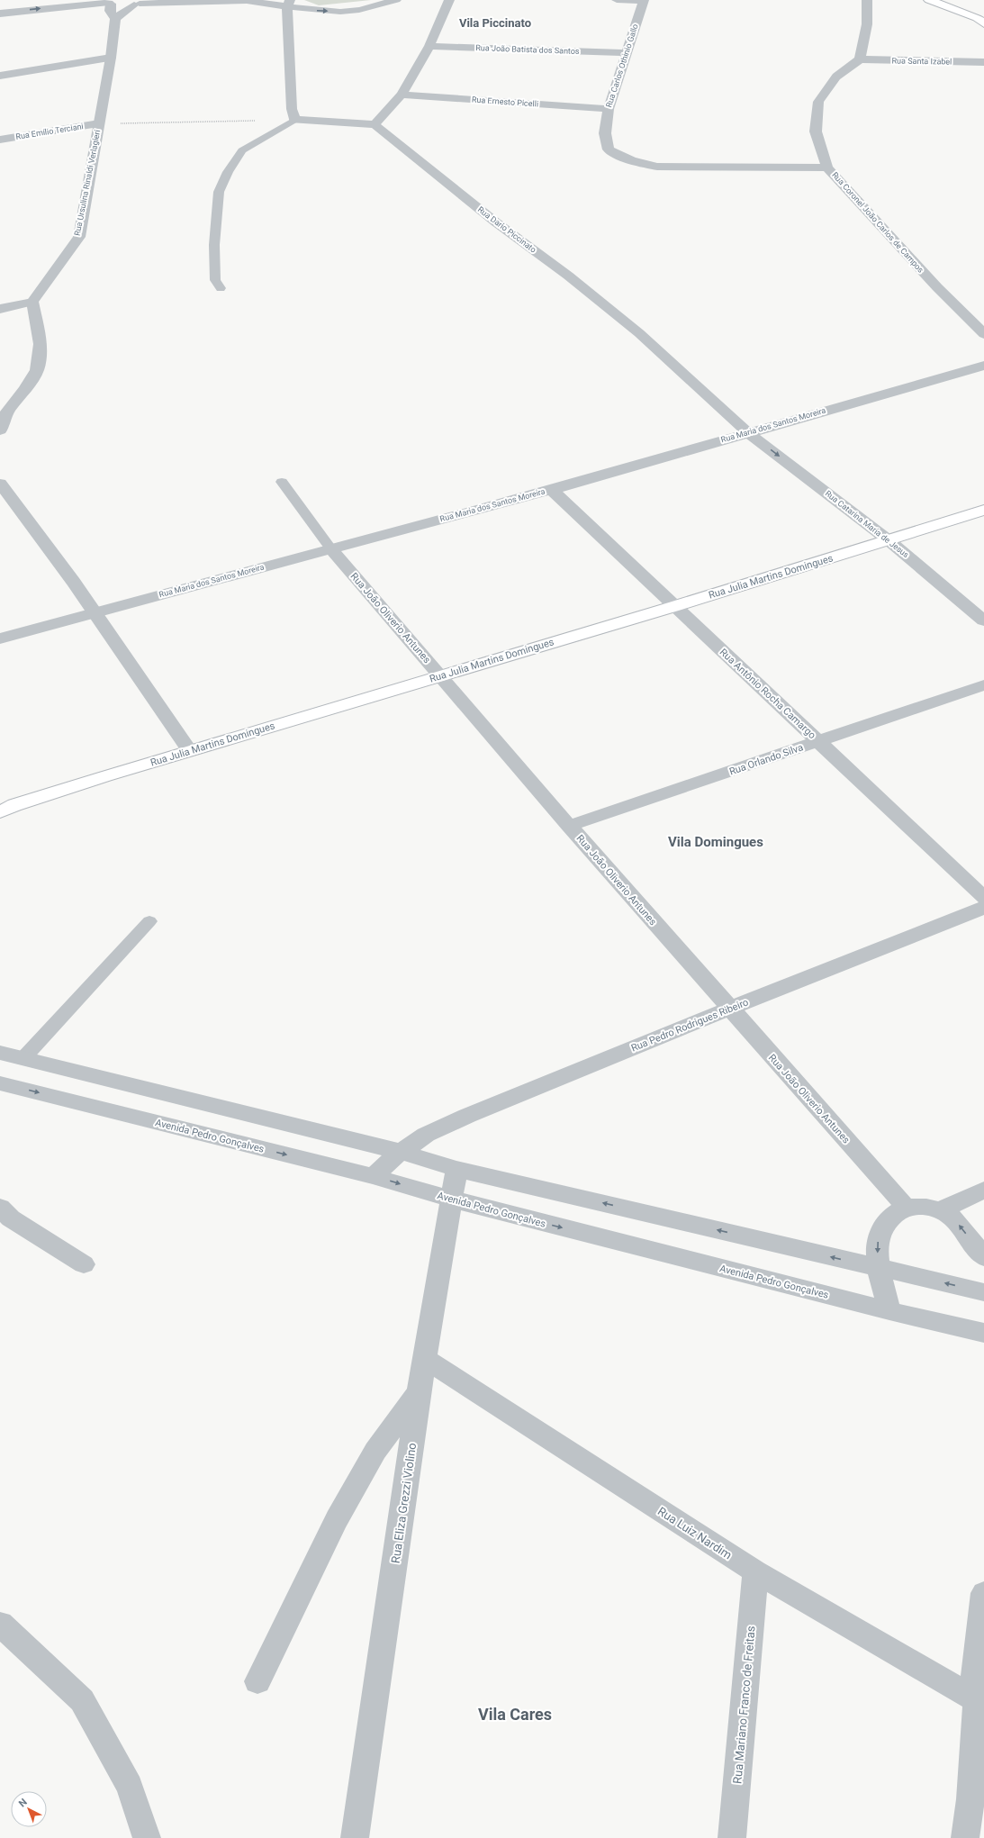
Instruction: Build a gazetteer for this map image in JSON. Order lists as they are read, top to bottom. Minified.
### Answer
{"streets":{"main road":["Rua Julia Martins Domingues"],"street":["Rua João Batista dos Santos","Rua Santa Izabel","Rua Carlos Othinio Gallo","Rua Ernesto Picelli","Rua Emílio Terciani","Rua Ursulina Rinaldi Verlagieri","Rua Coronel João Carlos de Campos","Rua Dario Piccinato","Rua Maria dos Santos Moreira","Rua Catarina Maria de Jesus","Rua João Oliverio Antunes","Rua Antônio Rocha Camargo","Rua Orlando Silva","Rua Pedro Rodrigues Ribeiro","Avenida Pedro Gonçalves","Rua Eliza Grezzi Violino","Rua Luiz Nardim","Rua Mariano Franco de Freitas"]},"crossings":[["Rua João Batista dos Santos","Rua Carlos Othinio Gallo"],["Rua Santa Izabel","Rua Coronel João Carlos de Campos"],["Rua Carlos Othinio Gallo","Rua Ernesto Picelli"],["Rua Carlos Othinio Gallo","Rua Coronel João Carlos de Campos"],["Rua Emílio Terciani","Rua Ursulina Rinaldi Verlagieri"],["Rua Dario Piccinato","Rua Maria dos Santos Moreira"],["Rua Dario Piccinato","Rua Catarina Maria de Jesus"],["Rua Maria dos Santos Moreira","Rua Catarina Maria de Jesus"],["Rua Maria dos Santos Moreira","Rua João Oliverio Antunes"],["Rua Maria dos Santos Moreira","Rua Antônio Rocha Camargo"],["Rua Catarina Maria de Jesus","Rua Julia Martins Domingues"],["Rua Julia Martins Domingues","Rua João Oliverio Antunes"],["Rua Julia Martins Domingues","Rua Antônio Rocha Camargo"],["Rua João Oliverio Antunes","Rua Orlando Silva"],["Rua João Oliverio Antunes","Rua Pedro Rodrigues Ribeiro"],["Rua Antônio Rocha Camargo","Rua Orlando Silva"],["Rua Pedro Rodrigues Ribeiro","Avenida Pedro Gonçalves"],["Avenida Pedro Gonçalves","Rua Eliza Grezzi Violino"],["Rua Eliza Grezzi Violino","Rua Luiz Nardim"],["Rua Luiz Nardim","Rua Mariano Franco de Freitas"]],"one_way":["Rua Catarina Maria de Jesus"],"districts":["Vila Piccinato","Vila Domingues","Vila Cares"],"north":"top left"}
